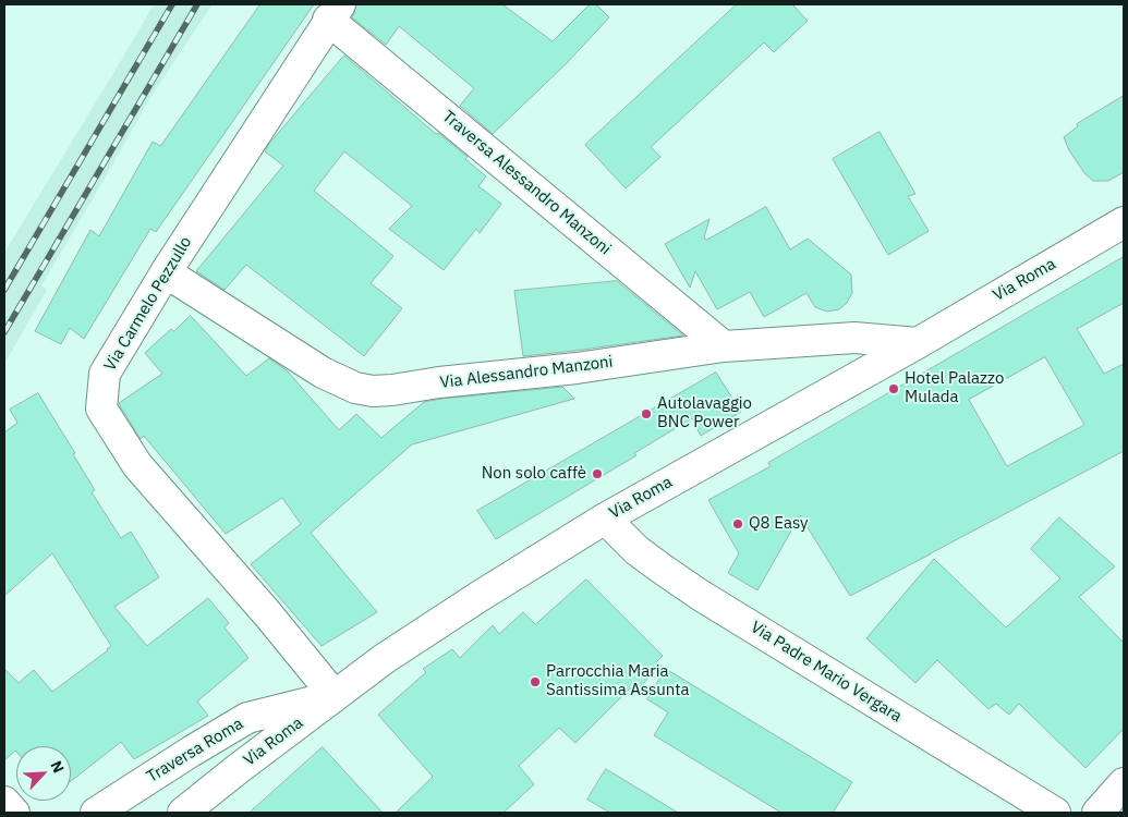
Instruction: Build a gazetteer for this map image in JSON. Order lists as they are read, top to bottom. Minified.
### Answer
{"streets":{"street":["Traversa Alessandro Manzoni","Via Roma","Via Carmelo Pezzullo","Via Alessandro Manzoni","Via Padre Mario Vergara","Traversa Roma"]},"crossings":[["Traversa Alessandro Manzoni","Via Carmelo Pezzullo"],["Traversa Alessandro Manzoni","Via Alessandro Manzoni"],["Via Roma","Via Carmelo Pezzullo"],["Via Roma","Via Alessandro Manzoni"],["Via Roma","Via Padre Mario Vergara"],["Via Roma","Traversa Roma"],["Via Carmelo Pezzullo","Via Alessandro Manzoni"],["Via Carmelo Pezzullo","Traversa Roma"]],"places":["Hotel Palazzo Mulada","Autolavaggio BNC Power","Non solo caffè","Q8 Easy","Parrocchia Maria Santissima Assunta"],"north":"top right"}
